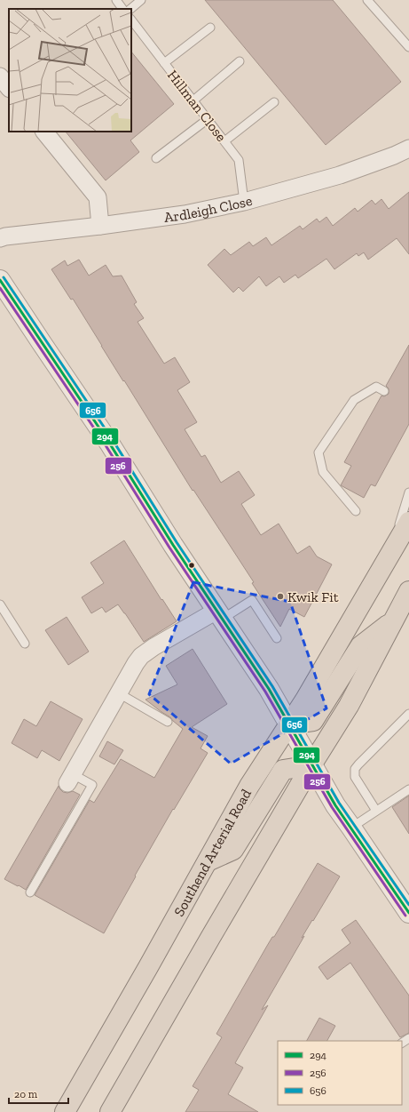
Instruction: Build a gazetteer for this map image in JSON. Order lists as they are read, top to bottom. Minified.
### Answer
{"streets":{"highway":["Southend Arterial Road"],"street":["Ardleigh Close"],"lane":["Hillman Close"]},"crossings":[["Hillman Close","Ardleigh Close"]],"places":["Kwik Fit"],"lines":["transit line 656","transit line 294","transit line 256"],"legend":["294","256","656"],"scale_bar":"20 m"}
